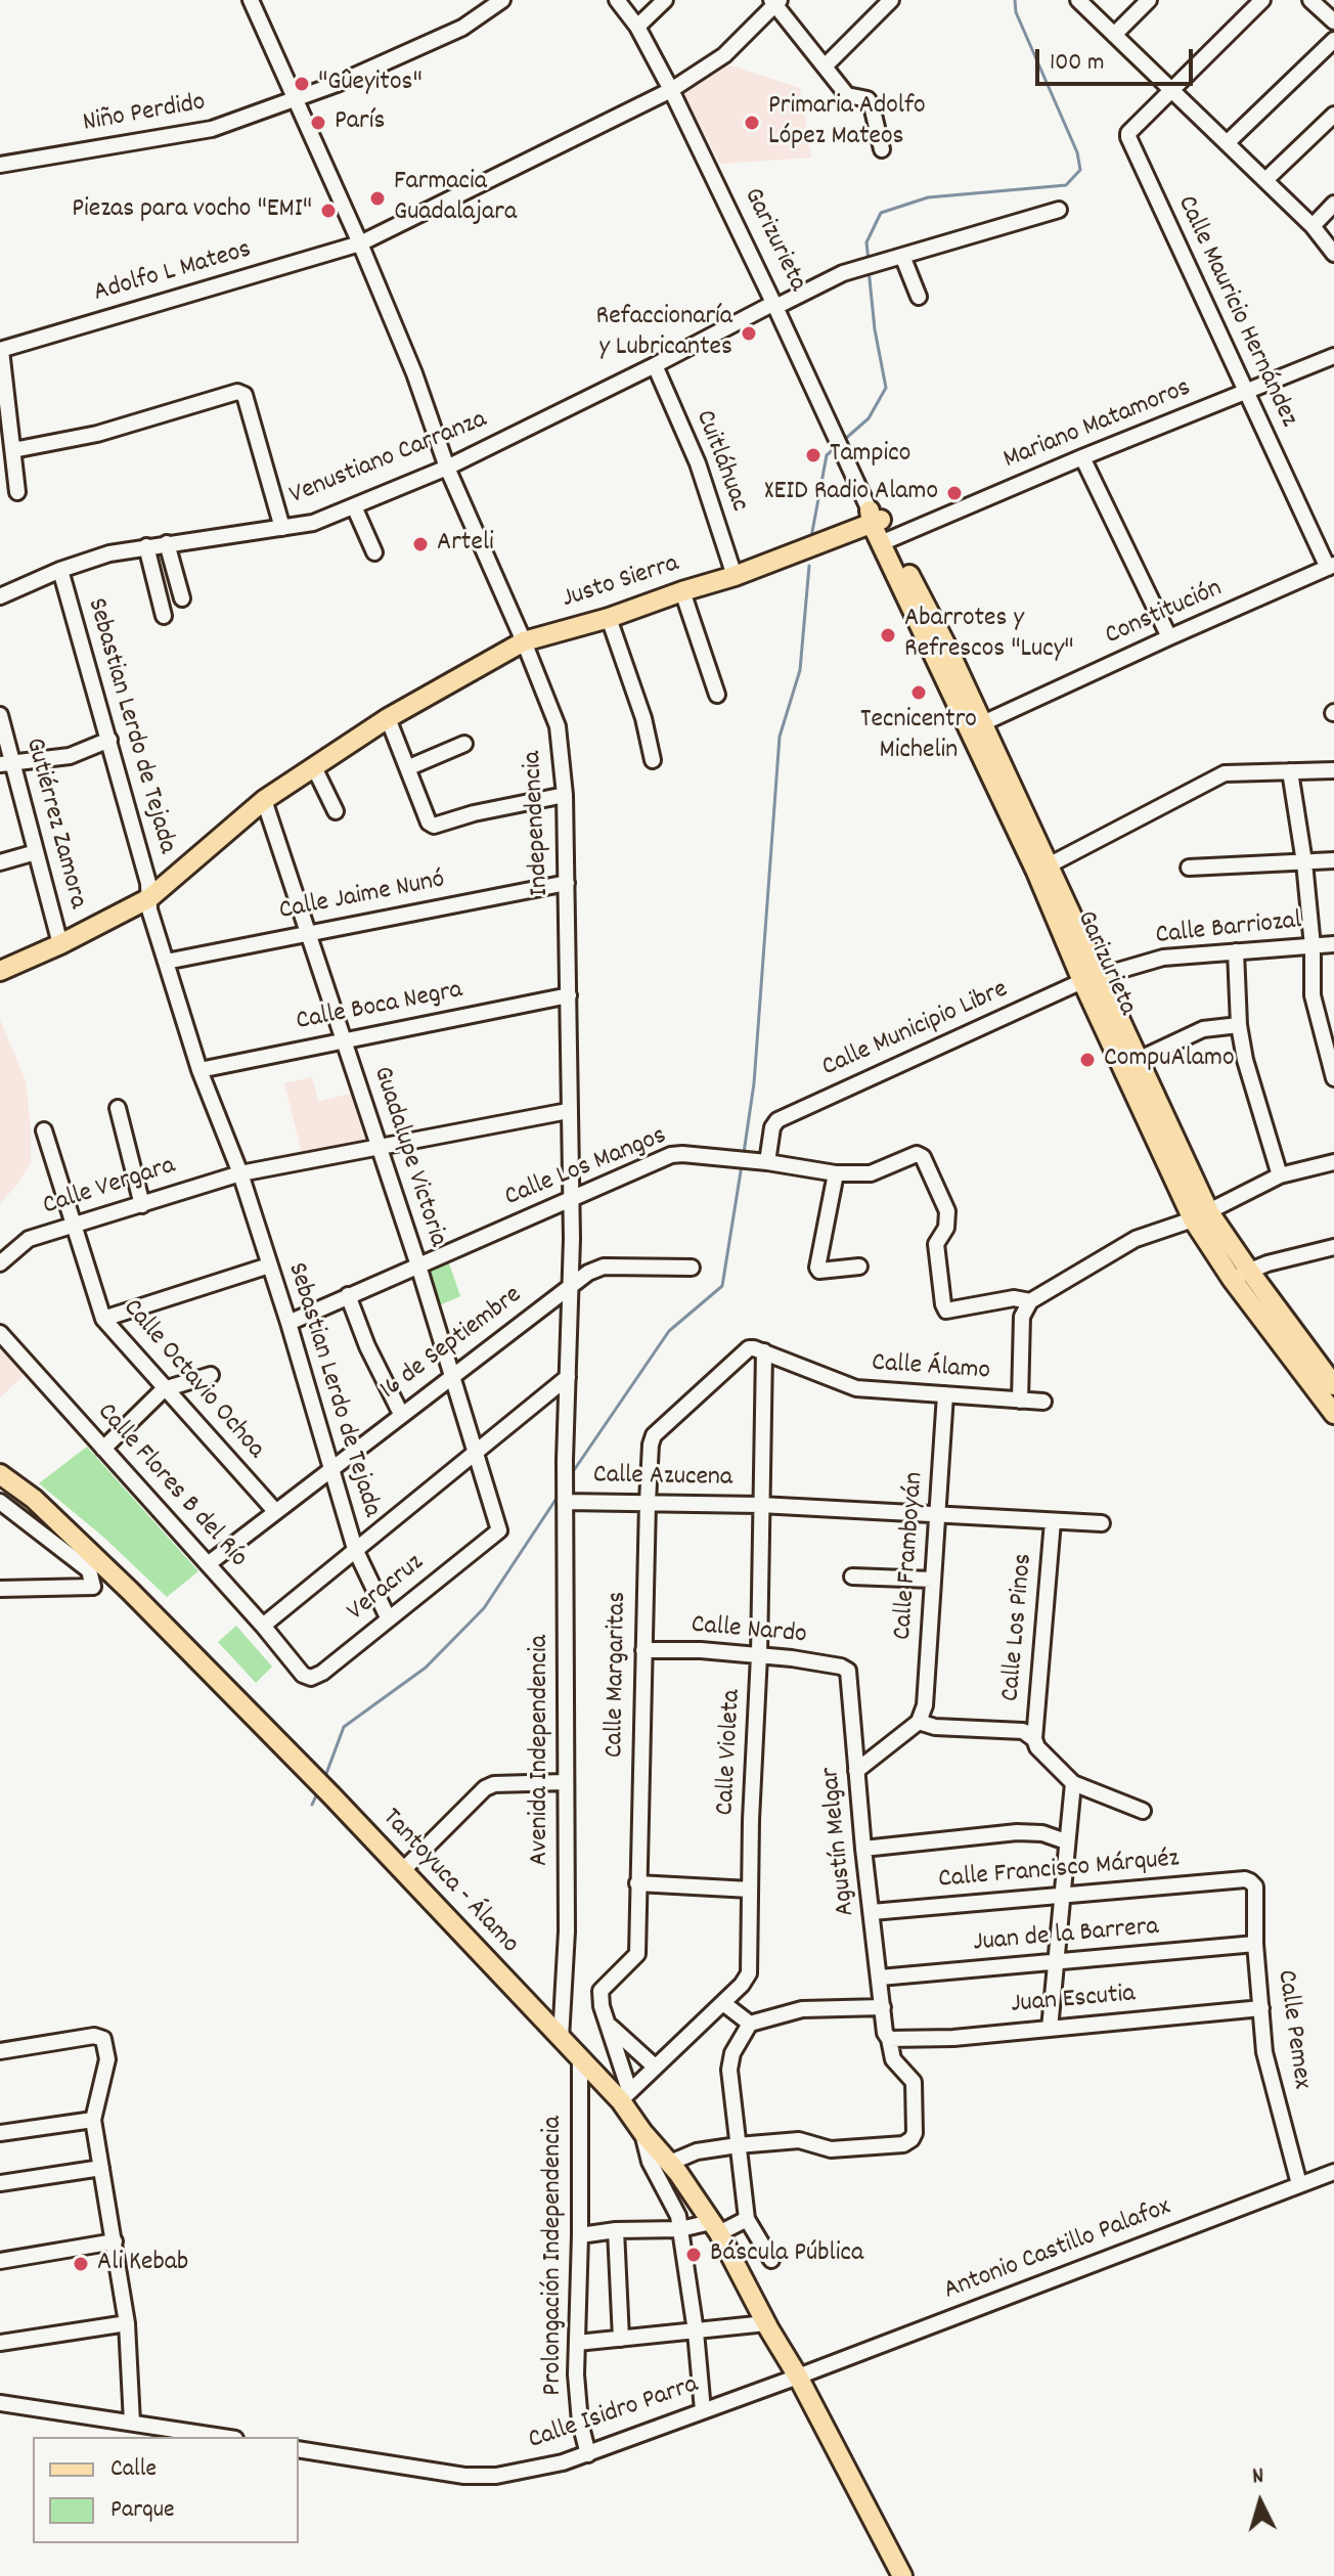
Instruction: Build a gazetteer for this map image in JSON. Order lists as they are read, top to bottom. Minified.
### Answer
{"streets":{"main road":["Garizurieta","Justo Sierra","Tantoyuca - Álamo"],"street":["Niño Perdido","Adolfo L Mateos","Calle Mauricio Hernández","Mariano Matamoros","Venustiano Carranza","Cuitláhuac","Constitución","Sebastian Lerdo de Tejada","Gutiérrez Zamora","Independencia","Calle Jaime Nunó","Calle Barriozal","Calle Boca Negra","Calle Municipio Libre","Guadalupe Victoria","Calle Los Mangos","Calle Vergara","16 de Septiembre","Calle Álamo","Calle Octavio Ochoa","Calle Azucena","Calle Flores B del Río","Calle Framboyán","Veracruz","Calle Los Pinos","Calle Nardo","Calle Margaritas","Avenida Independencia","Calle Violeta","Agustín Melgar","Calle Francisco Márquéz","Juan de la Barrera","Juan Escutia","Calle Pemex","Antonio Castillo Palafox","Prolongación Independencia","Calle Isidro Parra"]},"crossings":[["Niño Perdido","Independencia"],["Garizurieta","Adolfo L Mateos"],["Garizurieta","Mariano Matamoros"],["Garizurieta","Venustiano Carranza"],["Garizurieta","Justo Sierra"],["Garizurieta","Constitución"],["Garizurieta","Calle Barriozal"],["Garizurieta","Calle Municipio Libre"],["Adolfo L Mateos","Independencia"],["Calle Mauricio Hernández","Mariano Matamoros"],["Calle Mauricio Hernández","Constitución"],["Venustiano Carranza","Cuitláhuac"],["Venustiano Carranza","Sebastian Lerdo de Tejada"],["Venustiano Carranza","Independencia"],["Cuitláhuac","Justo Sierra"],["Justo Sierra","Sebastian Lerdo de Tejada"],["Justo Sierra","Gutiérrez Zamora"],["Justo Sierra","Independencia"],["Justo Sierra","Guadalupe Victoria"],["Sebastian Lerdo de Tejada","Calle Jaime Nunó"],["Sebastian Lerdo de Tejada","Calle Boca Negra"],["Sebastian Lerdo de Tejada","Calle Los Mangos"],["Sebastian Lerdo de Tejada","Calle Vergara"],["Sebastian Lerdo de Tejada","16 de Septiembre"],["Sebastian Lerdo de Tejada","Veracruz"],["Independencia","Calle Jaime Nunó"],["Independencia","Calle Boca Negra"],["Independencia","Calle Los Mangos"],["Independencia","Calle Vergara"],["Independencia","16 de Septiembre"],["Independencia","Avenida Independencia"],["Calle Jaime Nunó","Guadalupe Victoria"],["Calle Barriozal","Calle Municipio Libre"],["Calle Boca Negra","Guadalupe Victoria"],["Calle Municipio Libre","Calle Los Mangos"],["Guadalupe Victoria","Calle Los Mangos"],["Guadalupe Victoria","Calle Vergara"],["Guadalupe Victoria","16 de Septiembre"],["Guadalupe Victoria","Veracruz"],["Calle Vergara","Calle Octavio Ochoa"],["16 de Septiembre","Calle Octavio Ochoa"],["16 de Septiembre","Calle Flores B del Río"],["Calle Álamo","Calle Framboyán"],["Calle Álamo","Calle Margaritas"],["Calle Álamo","Calle Violeta"],["Calle Azucena","Calle Framboyán"],["Calle Azucena","Calle Los Pinos"],["Calle Azucena","Calle Margaritas"],["Calle Azucena","Avenida Independencia"],["Calle Azucena","Calle Violeta"],["Calle Flores B del Río","Veracruz"],["Calle Nardo","Calle Margaritas"],["Calle Nardo","Calle Violeta"],["Calle Nardo","Agustín Melgar"],["Calle Margaritas","Calle Violeta"],["Calle Margaritas","Tantoyuca - Álamo"],["Avenida Independencia","Tantoyuca - Álamo"],["Calle Violeta","Tantoyuca - Álamo"],["Agustín Melgar","Calle Francisco Márquéz"],["Agustín Melgar","Juan de la Barrera"],["Agustín Melgar","Juan Escutia"],["Calle Francisco Márquéz","Calle Pemex"],["Tantoyuca - Álamo","Antonio Castillo Palafox"],["Tantoyuca - Álamo","Prolongación Independencia"],["Tantoyuca - Álamo","Calle Isidro Parra"],["Juan de la Barrera","Calle Pemex"],["Juan Escutia","Calle Pemex"],["Calle Pemex","Antonio Castillo Palafox"],["Antonio Castillo Palafox","Calle Isidro Parra"],["Prolongación Independencia","Calle Isidro Parra"]],"places":["\"Gûeyitos\"","París","Primaria Adolfo López Mateos","Farmacia Guadalajara","Piezas para vocho \"EMI\"","Refaccionaría y Lubricantes","Tampico","XEID Radio Alamo","Arteli","Abarrotes y Refrescos \"Lucy\"","Tecnicentro Michelin","CompuAlamo","Báscula Pública","Ali Kebab"],"legend":["Calle","Parque"],"scale_bar":"100 m","north":"top"}
